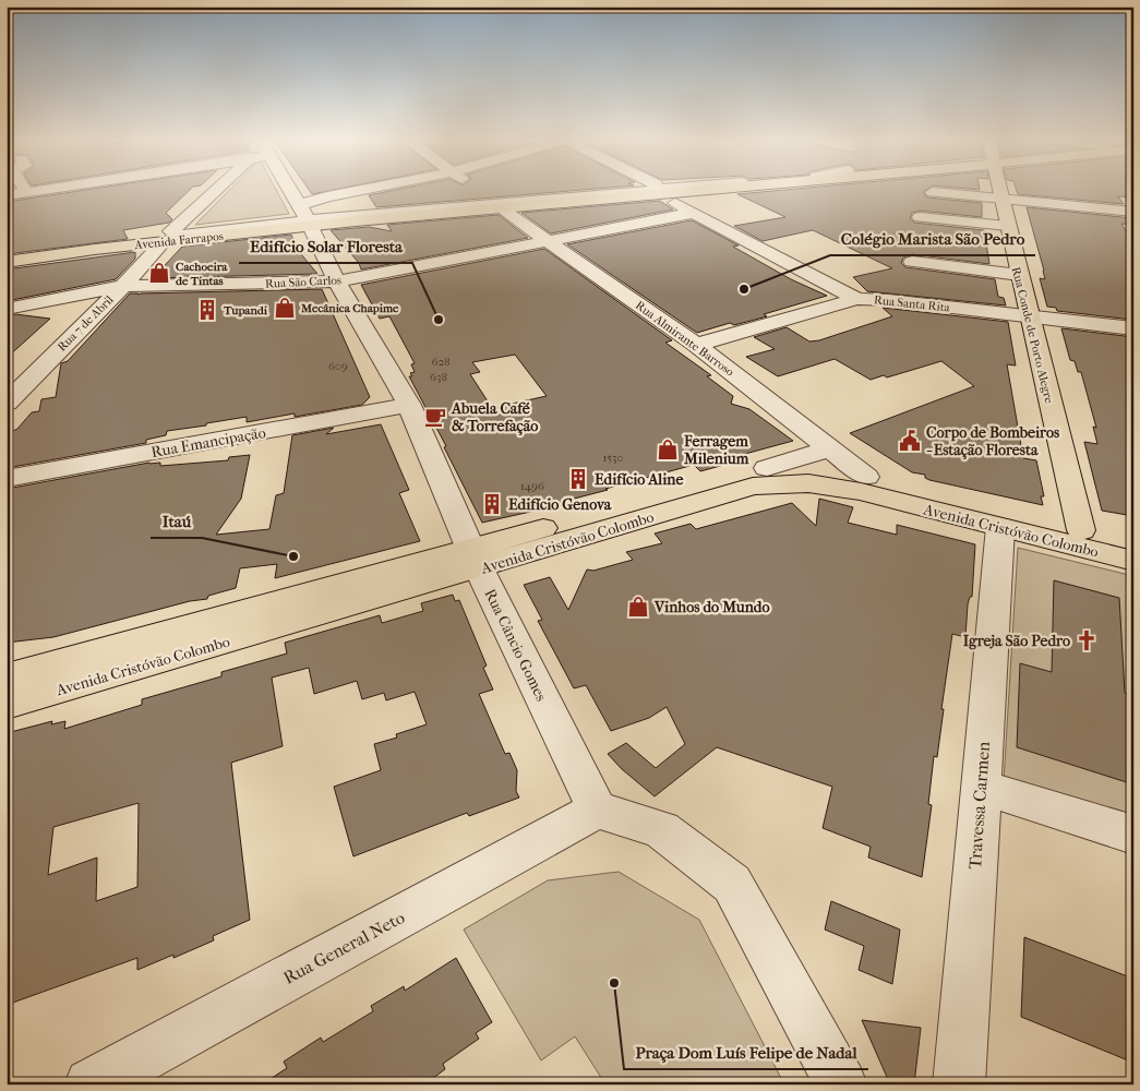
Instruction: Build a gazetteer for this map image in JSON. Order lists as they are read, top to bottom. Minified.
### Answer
{"streets":{"main road":["Avenida Farrapos","Rua Conde de Porto Alegre","Avenida Cristóvão Colombo"],"street":["Rua São Carlos","Rua Santa Rita","Rua 7 de Abril","Rua Almirante Barroso","Rua Emancipação","Rua Câncio Gomes","Travessa Carmen","Rua General Neto"]},"crossings":[["Avenida Farrapos","Rua 7 de Abril"],["Avenida Farrapos","Rua Almirante Barroso"],["Avenida Farrapos","Rua Câncio Gomes"],["Rua São Carlos","Rua 7 de Abril"],["Rua São Carlos","Rua Almirante Barroso"],["Rua São Carlos","Rua Câncio Gomes"],["Rua Santa Rita","Rua Conde de Porto Alegre"],["Rua Santa Rita","Rua Almirante Barroso"],["Rua Conde de Porto Alegre","Avenida Cristóvão Colombo"],["Rua Almirante Barroso","Avenida Cristóvão Colombo"],["Rua Emancipação","Rua Câncio Gomes"],["Avenida Cristóvão Colombo","Rua Câncio Gomes"],["Avenida Cristóvão Colombo","Travessa Carmen"],["Rua Câncio Gomes","Rua General Neto"]],"places":{"shop":["Cachoeira de Tintas","Mecânica Chapime","Ferragem Milenium","Vinhos do Mundo"],"other":["Colégio Marista São Pedro","Edifício Solar Floresta","Itaú","Praça Dom Luís Felipe de Nadal"],"building":["Tupandi","Edifício Aline","Edifício Genova"],"cafe":["Abuela Café & Torrefação"],"public building":["Corpo de Bombeiros - Estação Floresta"],"church":["Igreja São Pedro"]},"house_numbers":["628","609","638","1530","1496"]}
